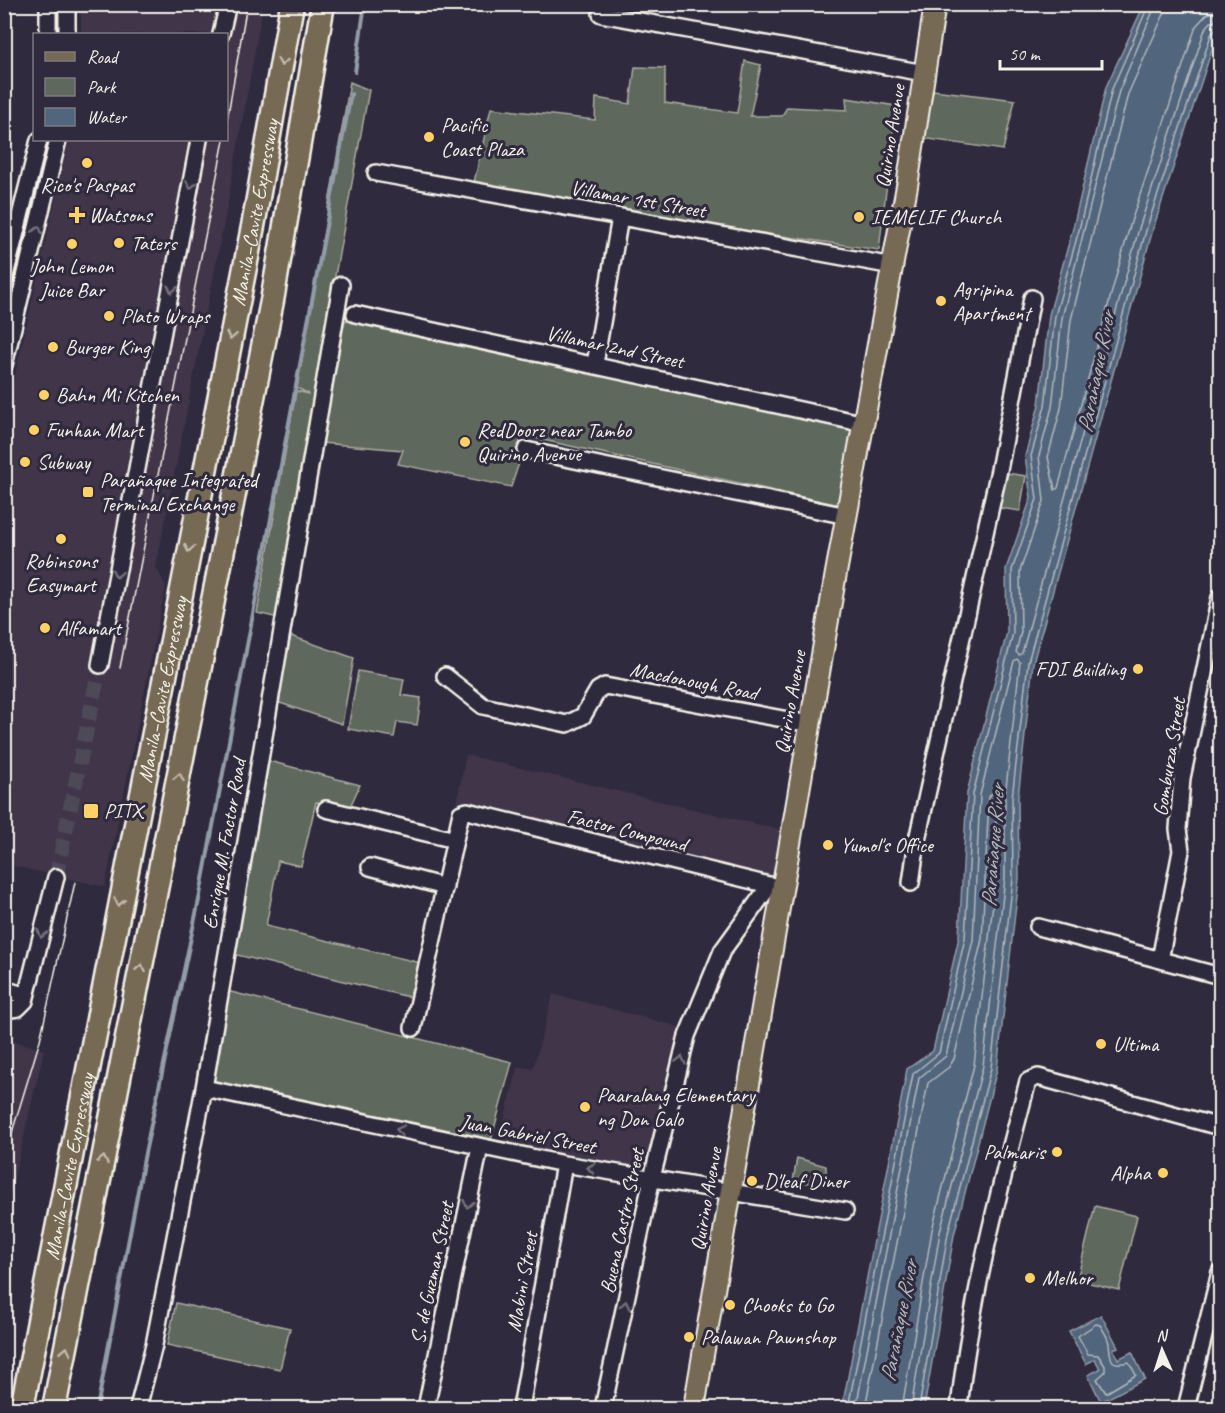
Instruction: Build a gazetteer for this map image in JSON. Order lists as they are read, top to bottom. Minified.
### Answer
{"streets":{"highway":["Manila–Cavite Expressway"],"main road":["Quirino Avenue"],"street":["Villamar 1st Street","Villamar 2nd Street","Macdonough Road","Gomburza Street","Factor Compound","Enrique M. Factor Road","Juan Gabriel Street","Buena Castro Street","S. de Guzman Street","Mabini Street"]},"crossings":[["Quirino Avenue","Villamar 1st Street"],["Quirino Avenue","Villamar 2nd Street"],["Quirino Avenue","Macdonough Road"],["Quirino Avenue","Factor Compound"],["Quirino Avenue","Juan Gabriel Street"],["Quirino Avenue","Buena Castro Street"],["Factor Compound","Buena Castro Street"],["Enrique M. Factor Road","Juan Gabriel Street"],["Juan Gabriel Street","Buena Castro Street"],["Juan Gabriel Street","S. de Guzman Street"],["Juan Gabriel Street","Mabini Street"]],"one_way":["Juan Gabriel Street","Buena Castro Street","S. de Guzman Street"],"water":["Parañaque River"],"places":{"other":["Pacific Coast Plaza","Rico's Paspas","IEMELIF Church","Taters","John Lemon Juice Bar","Agripina Apartment","Plato Wraps","Burger King","Bahn Mi Kitchen","Funhan Mart","RedDoorz near Tambo Quirino Avenue","Subway","Robinsons Easymart","Alfamart","FDI Building","Yumol's Office","Ultima","Paaralang Elementary ng Don Galo","Palmaris","Alpha","D'leaf Diner","Melhor","Chooks to Go","Palawan Pawnshop"],"health":["Watsons"],"transit":["Parañaque Integrated Terminal Exchange","PITX"]},"legend":["Road","Park","Water"],"scale_bar":"50 m","north":"top"}
